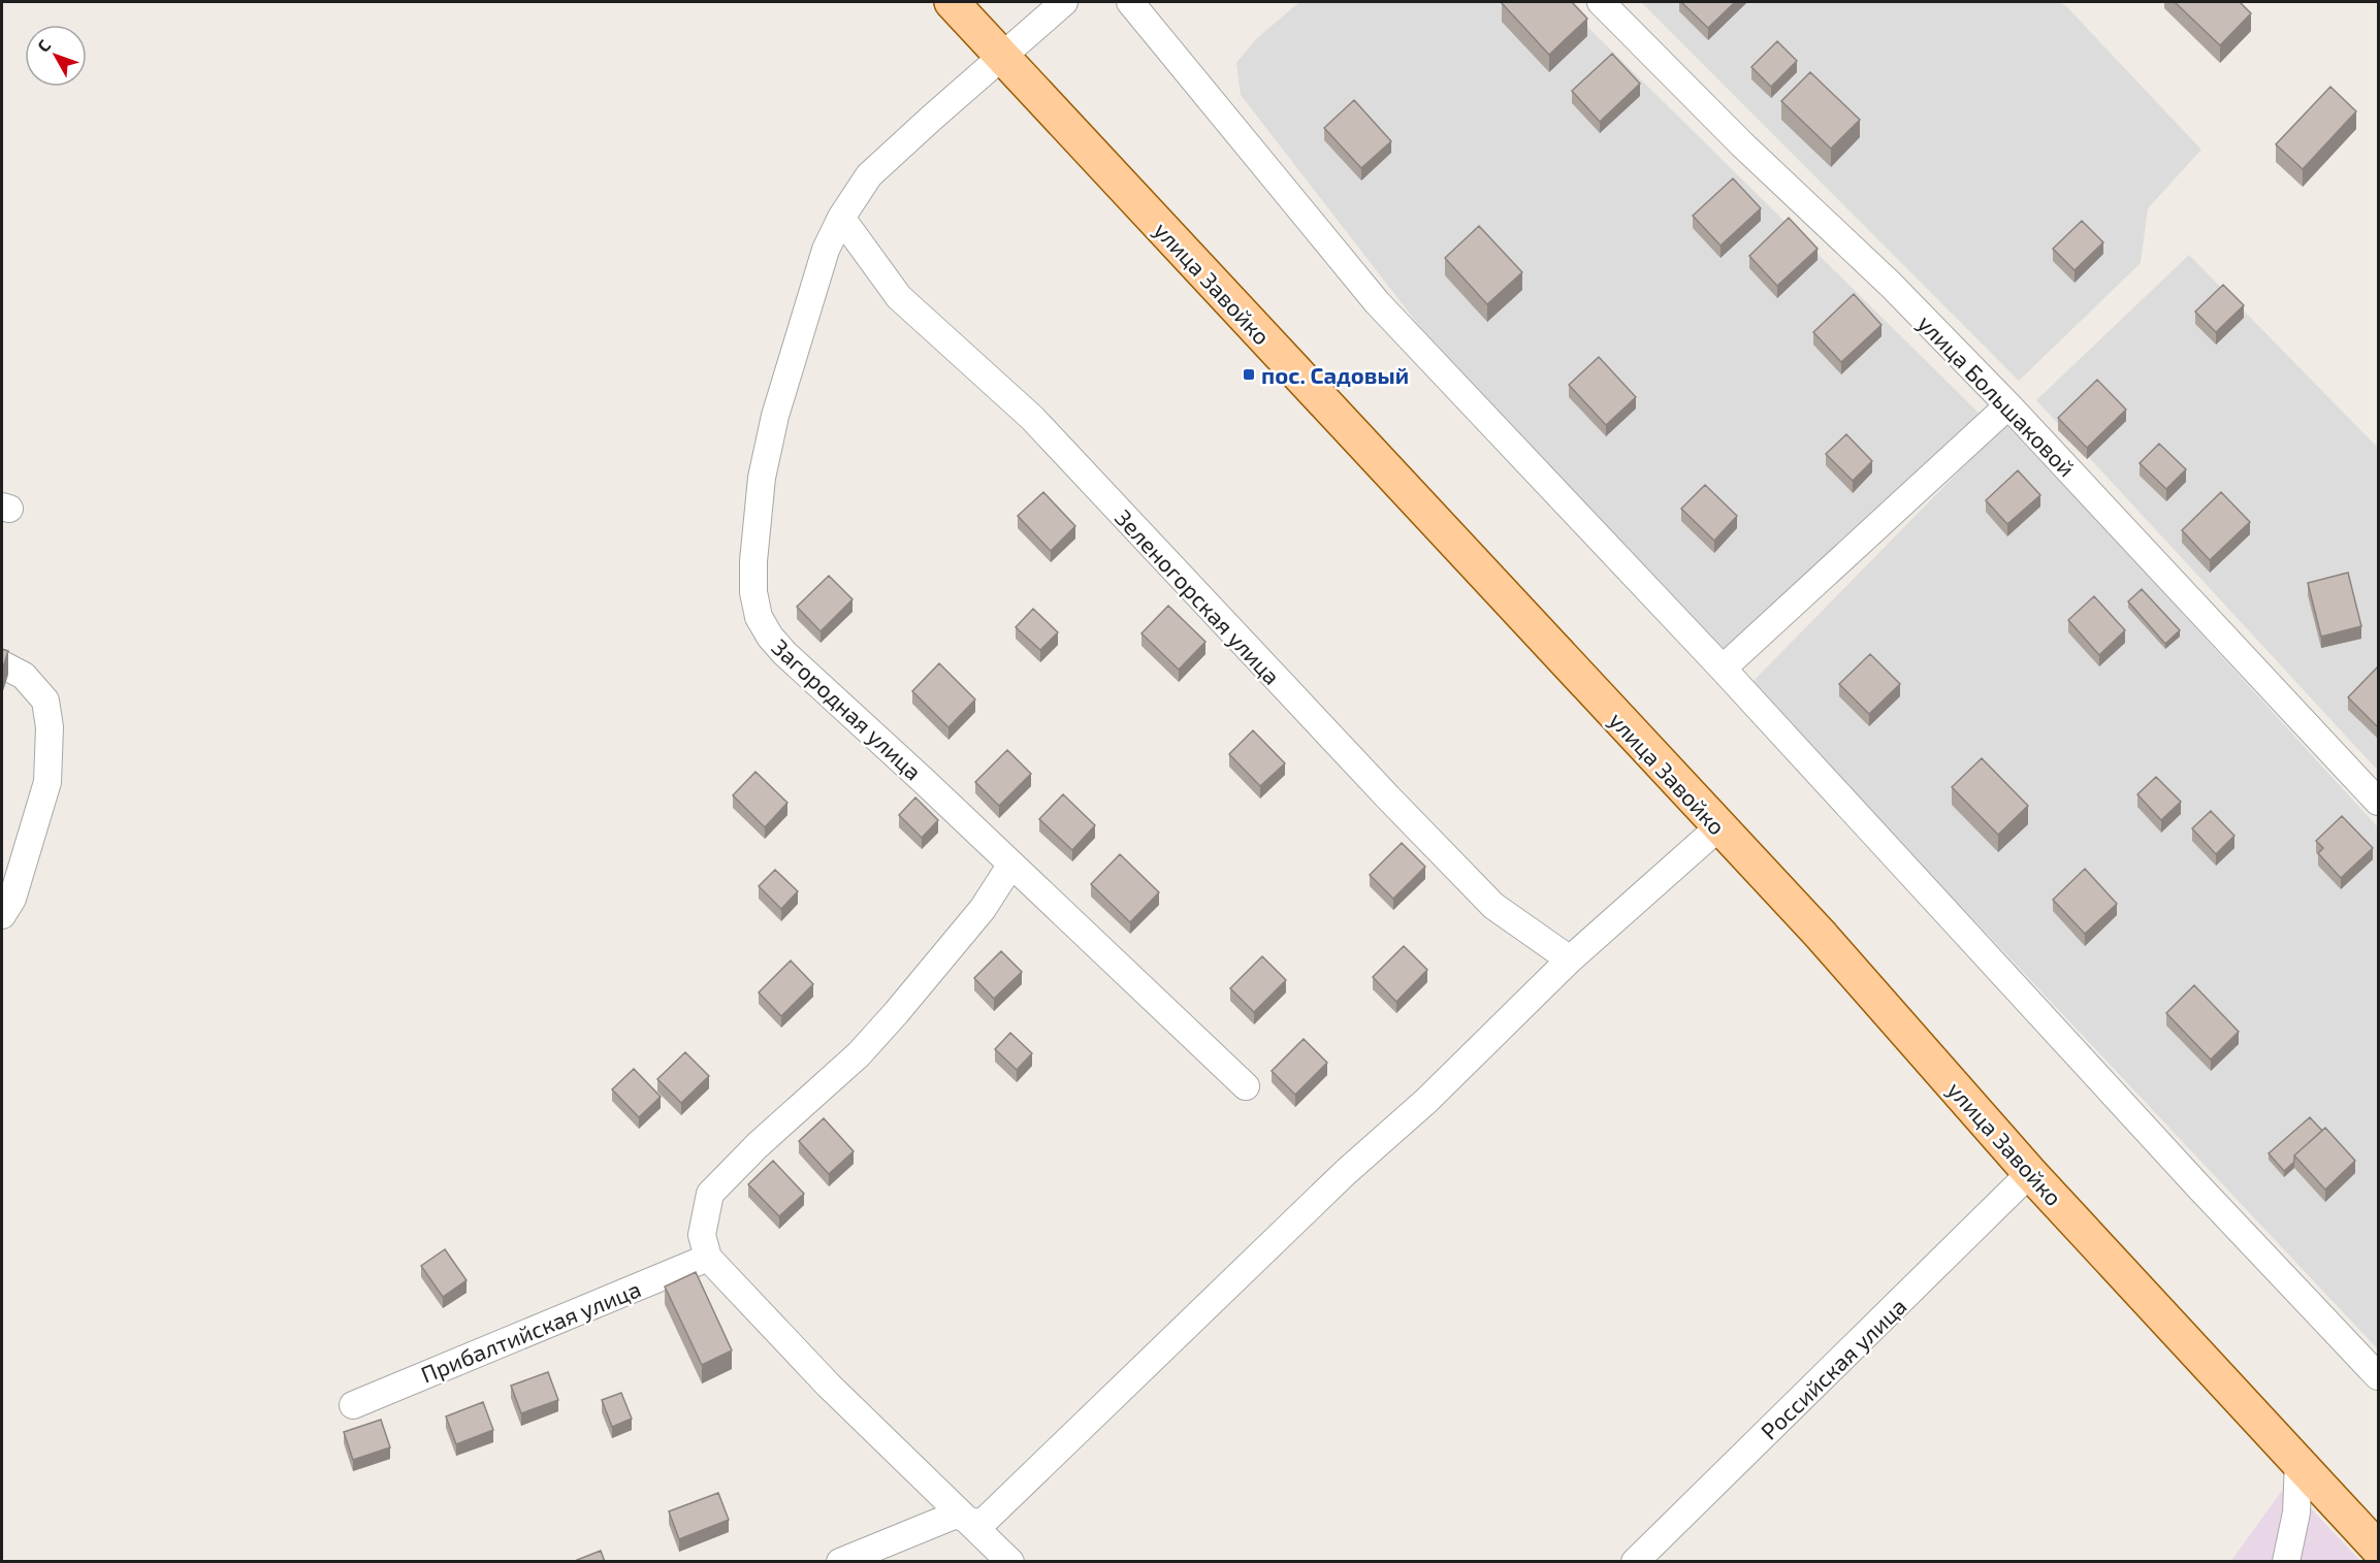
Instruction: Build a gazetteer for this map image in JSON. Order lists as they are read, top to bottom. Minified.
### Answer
{"streets":{"main road":["улица Завойко"],"street":["улица Большаковой","Зеленогорская улица","Загородная улица","Прибалтийская улица","Российская улица"]},"crossings":[["улица Завойко","Загородная улица"],["улица Завойко","Российская улица"],["Зеленогорская улица","Загородная улица"]],"places":{"transit":["пос. Садовый"]},"north":"top left"}
